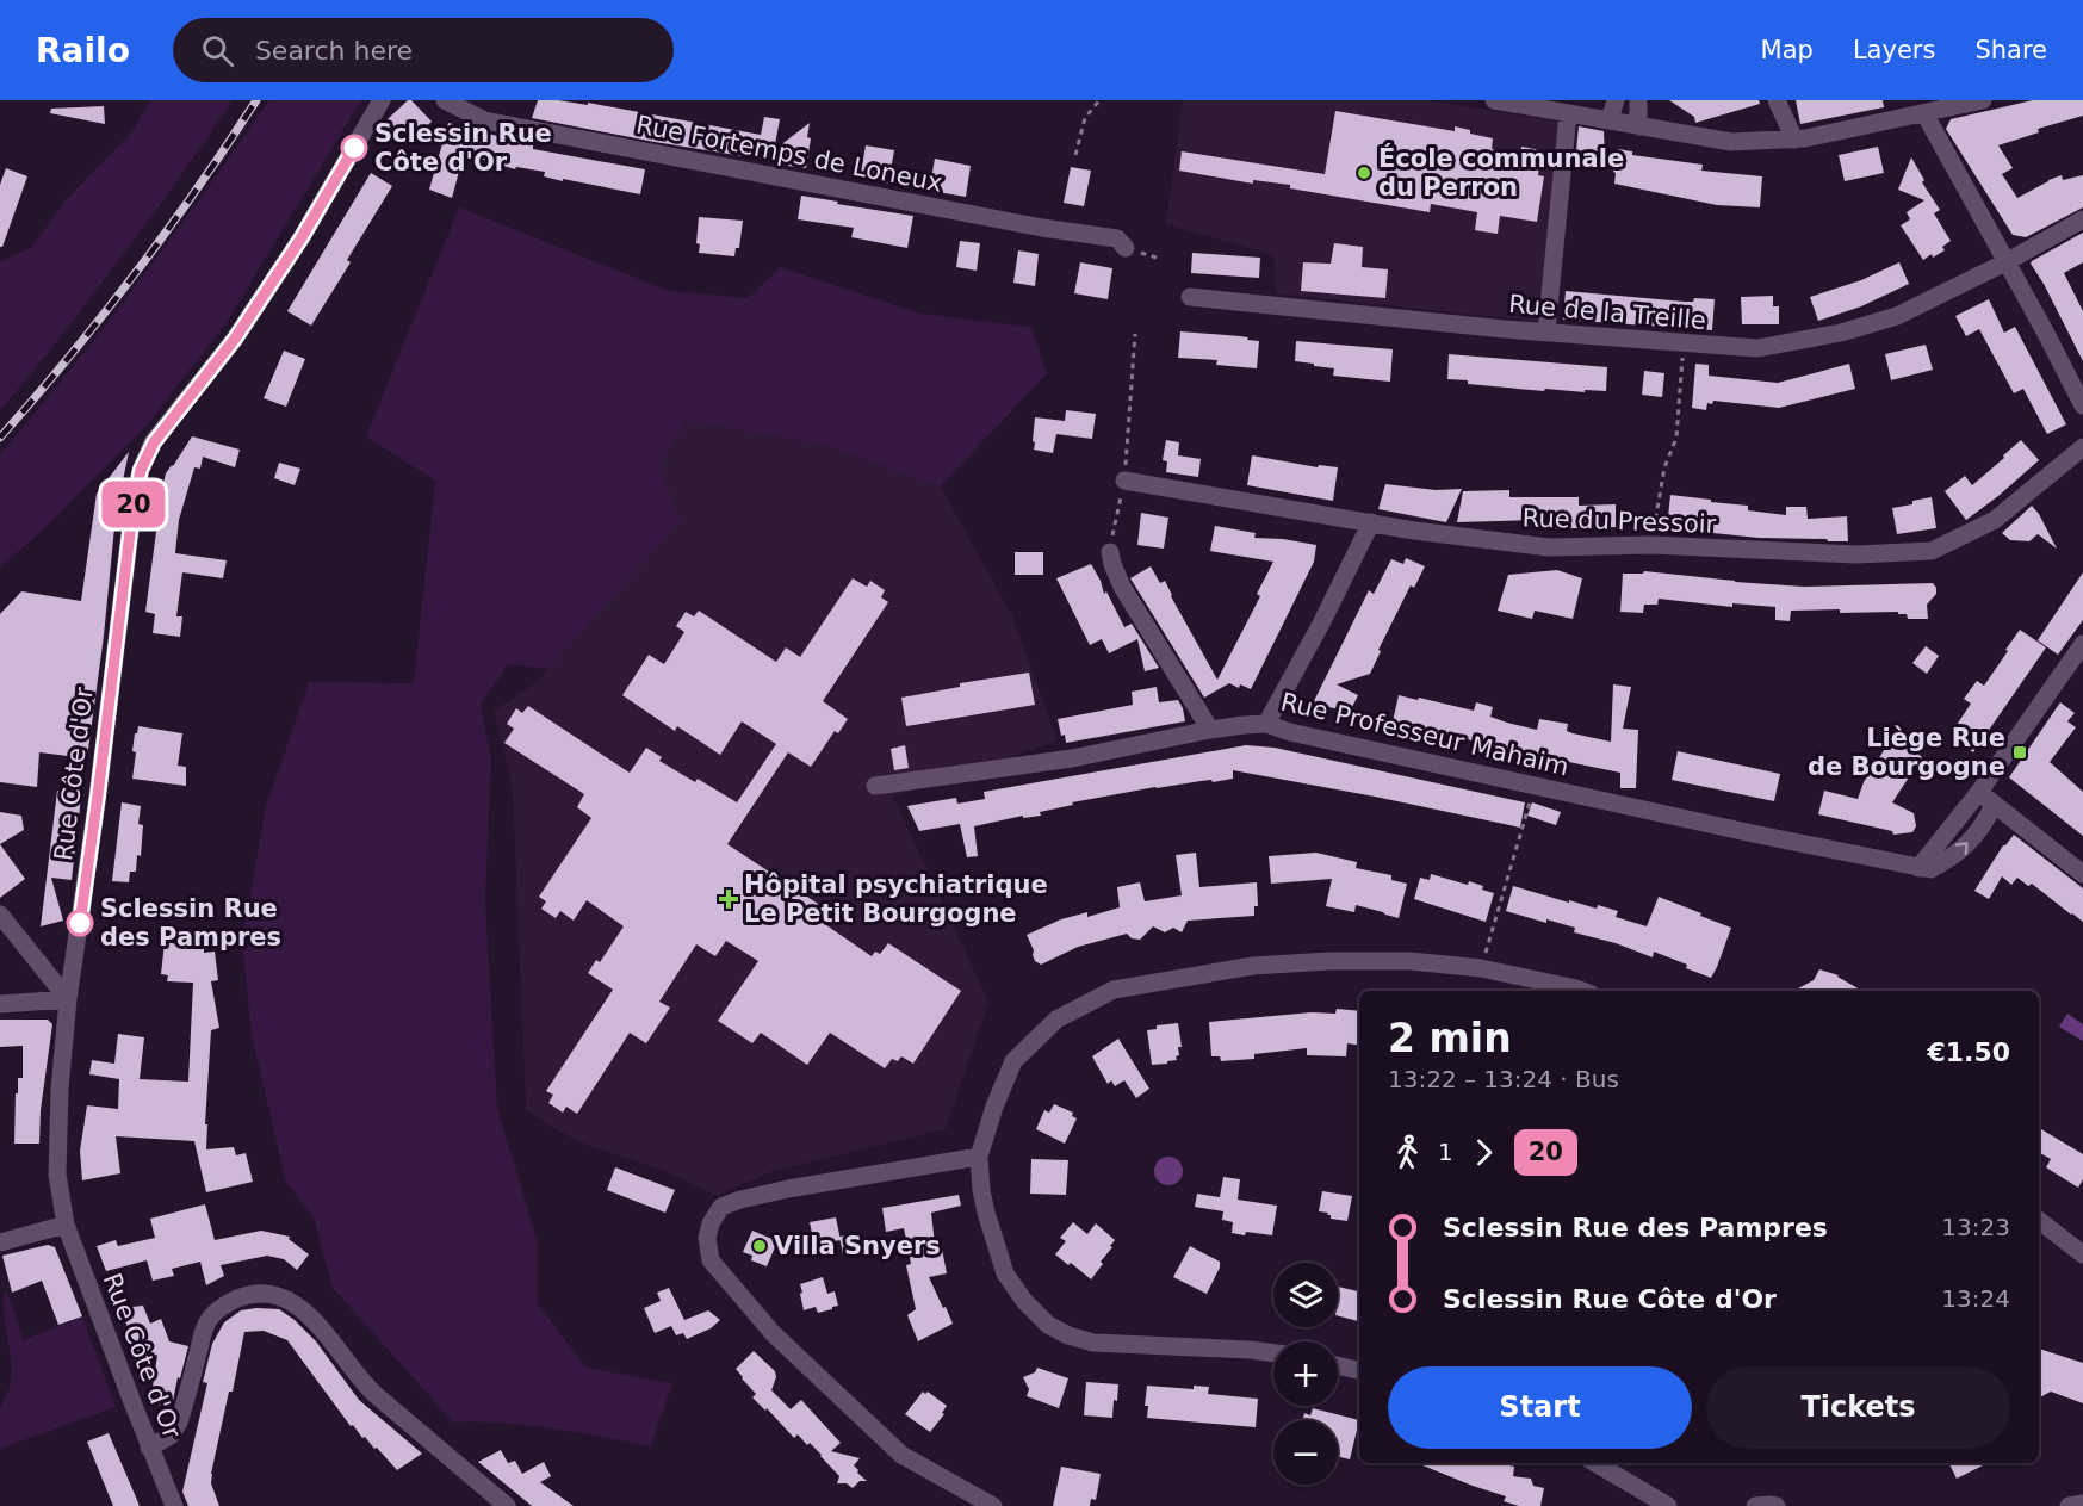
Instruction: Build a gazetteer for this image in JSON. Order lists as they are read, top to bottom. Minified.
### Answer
{"streets":{"street":["Rue Fortemps de Loneux","Rue de la Treille","Rue du Pressoir","Rue Professeur Mahaim","Rue Côte d'Or"]},"places":{"other":["Sclessin Rue Côte d'Or","École communale du Perron","Sclessin Rue des Pampres","Villa Snyers"],"transit":["Liège Rue de Bourgogne"],"health":["Hôpital psychiatrique Le Petit Bourgogne"]},"lines":["bus line 20"],"page":{"header":"Railo","search":"Search here","nav":["Map","Layers","Share"],"on_map":"20","heading":["2 min","13:22 – 13:24 · Bus","€1.50"],"legs":["1","20"],"list":[{"name":"Sclessin Rue des Pampres","value":"13:23"},{"name":"Sclessin Rue Côte d'Or","value":"13:24"}],"map_buttons":["+","−"],"buttons":["Start","Tickets"]}}
